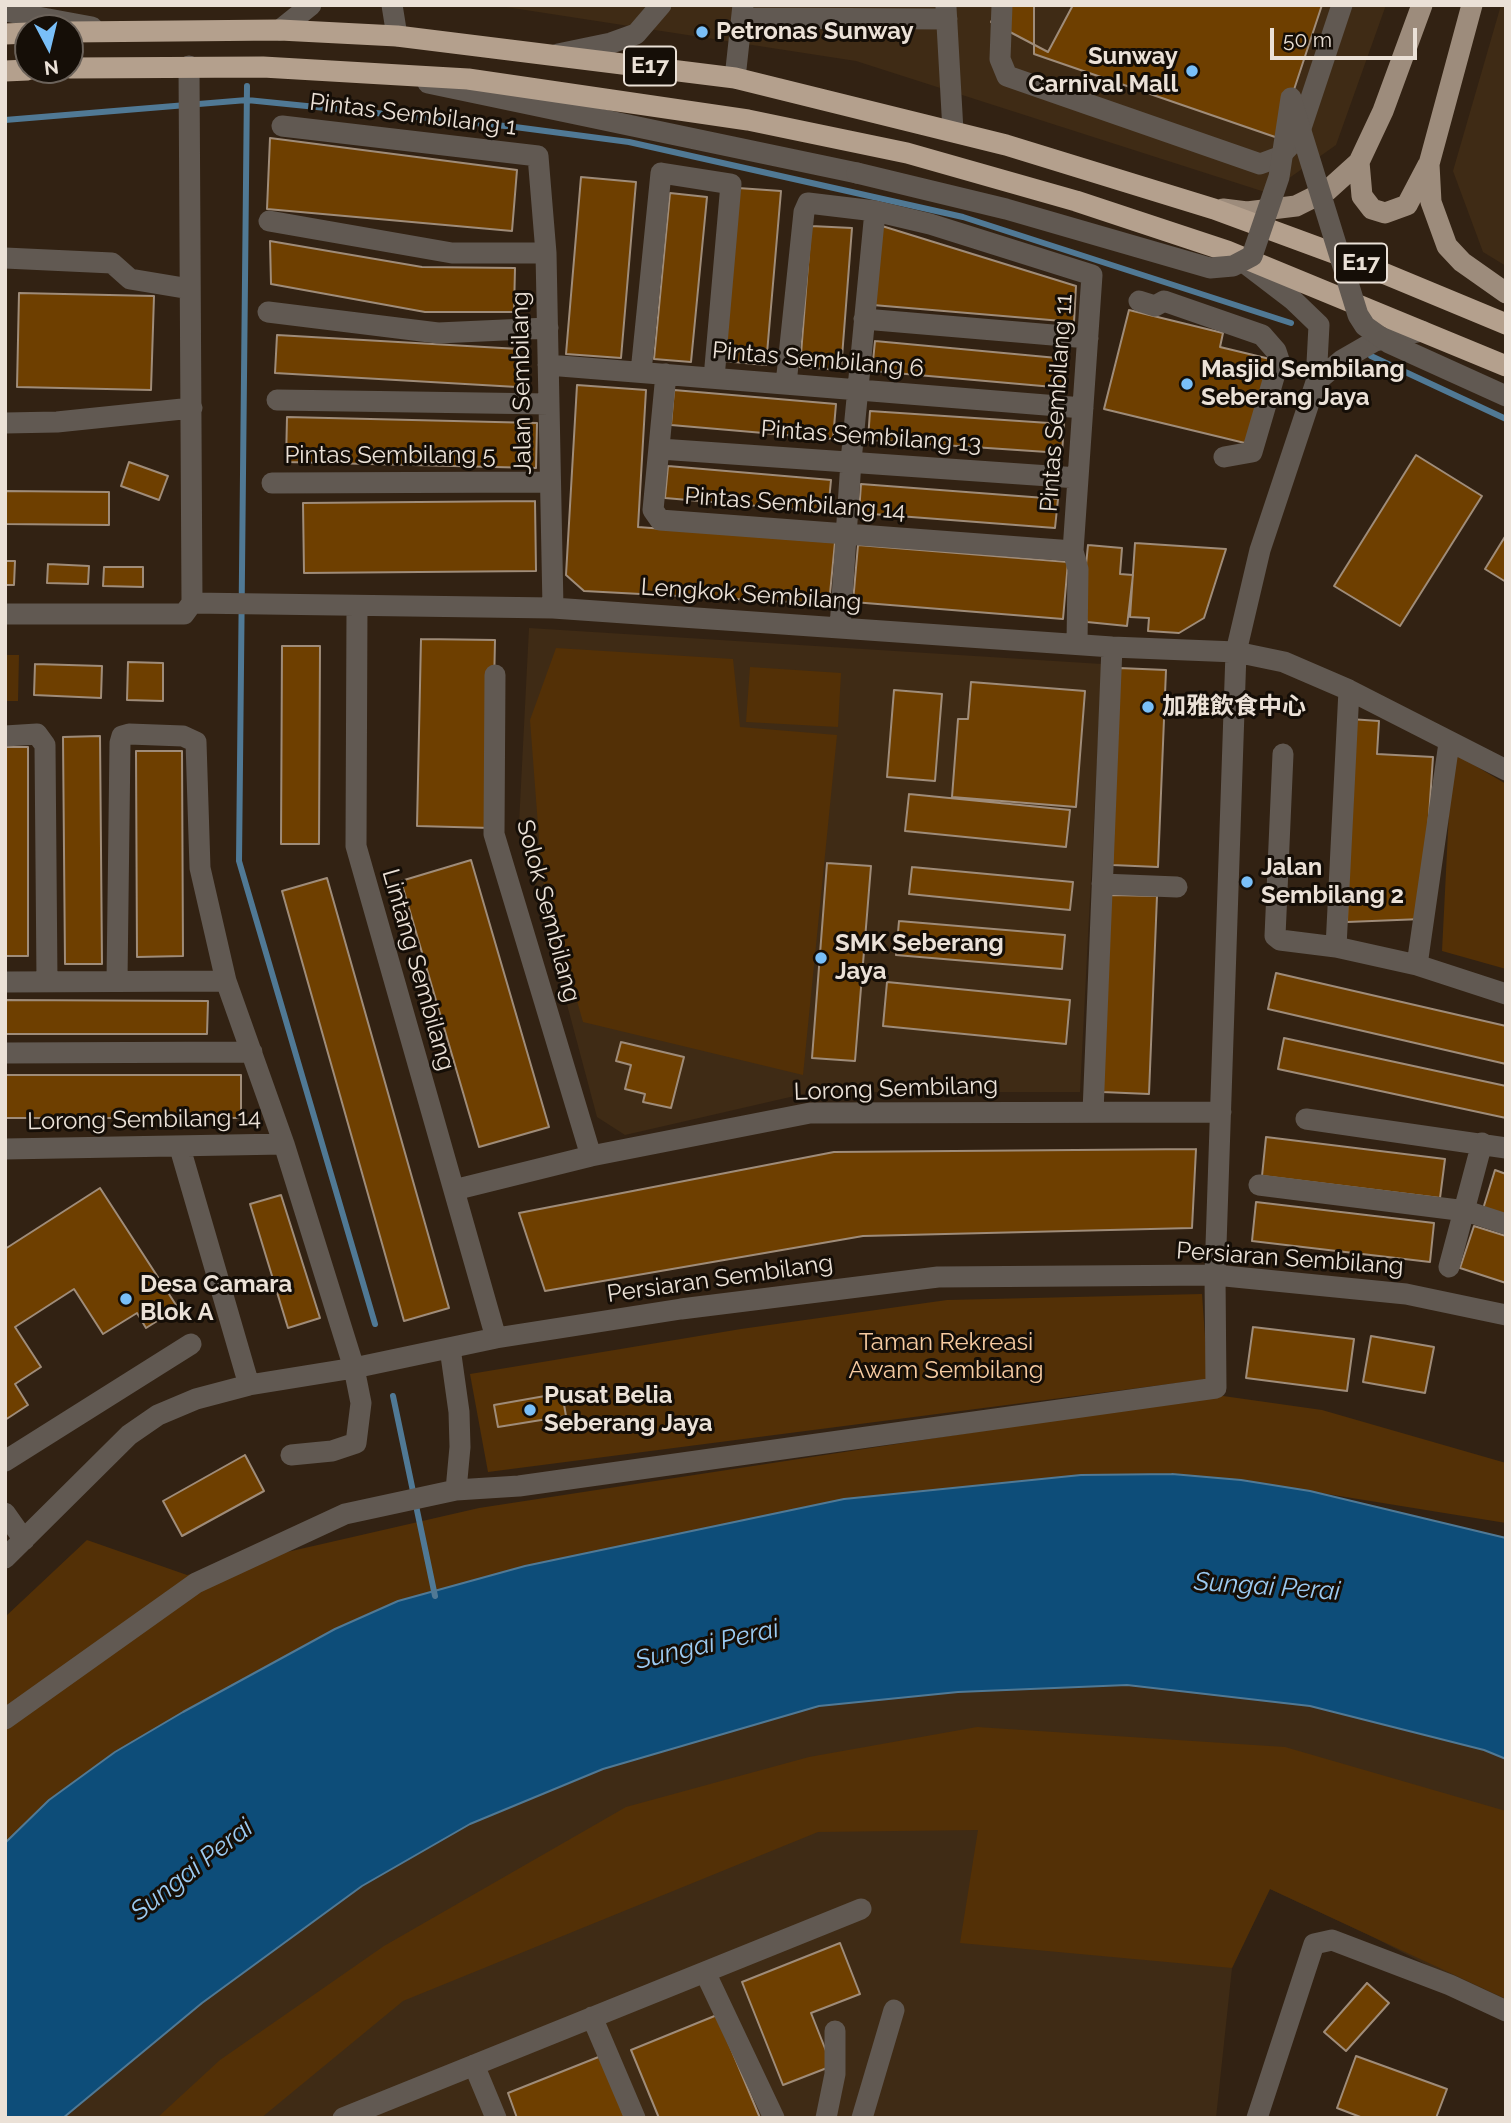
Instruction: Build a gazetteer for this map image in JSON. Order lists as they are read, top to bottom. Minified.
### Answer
{"streets":{"highway":["E17"],"street":["Pintas Sembilang 1","Pintas Sembilang 6","Jalan Sembilang","Pintas Sembilang 11","Pintas Sembilang 13","Pintas Sembilang 5","Pintas Sembilang 14","Lengkok Sembilang","Solok Sembilang","Lintang Sembilang","Lorong Sembilang","Lorong Sembilang 14","Persiaran Sembilang"]},"crossings":[["Pintas Sembilang 1","Jalan Sembilang"],["Pintas Sembilang 6","Jalan Sembilang"],["Pintas Sembilang 6","Pintas Sembilang 11"],["Pintas Sembilang 6","Pintas Sembilang 14"],["Jalan Sembilang","Pintas Sembilang 5"],["Jalan Sembilang","Lengkok Sembilang"],["Pintas Sembilang 11","Pintas Sembilang 13"],["Pintas Sembilang 11","Pintas Sembilang 14"],["Pintas Sembilang 11","Lengkok Sembilang"],["Pintas Sembilang 13","Pintas Sembilang 14"],["Lengkok Sembilang","Lintang Sembilang"],["Solok Sembilang","Lorong Sembilang"],["Lintang Sembilang","Lorong Sembilang"],["Lintang Sembilang","Persiaran Sembilang"]],"water":["Sungai Perai"],"parks":["Taman Rekreasi Awam Sembilang"],"places":["Petronas Sunway","Sunway Carnival Mall","Masjid Sembilang Seberang Jaya","加雅飲食中心","Jalan Sembilang 2","SMK Seberang Jaya","Desa Camara Blok A","Pusat Belia Seberang Jaya"],"scale_bar":"50 m","north":"bottom"}
